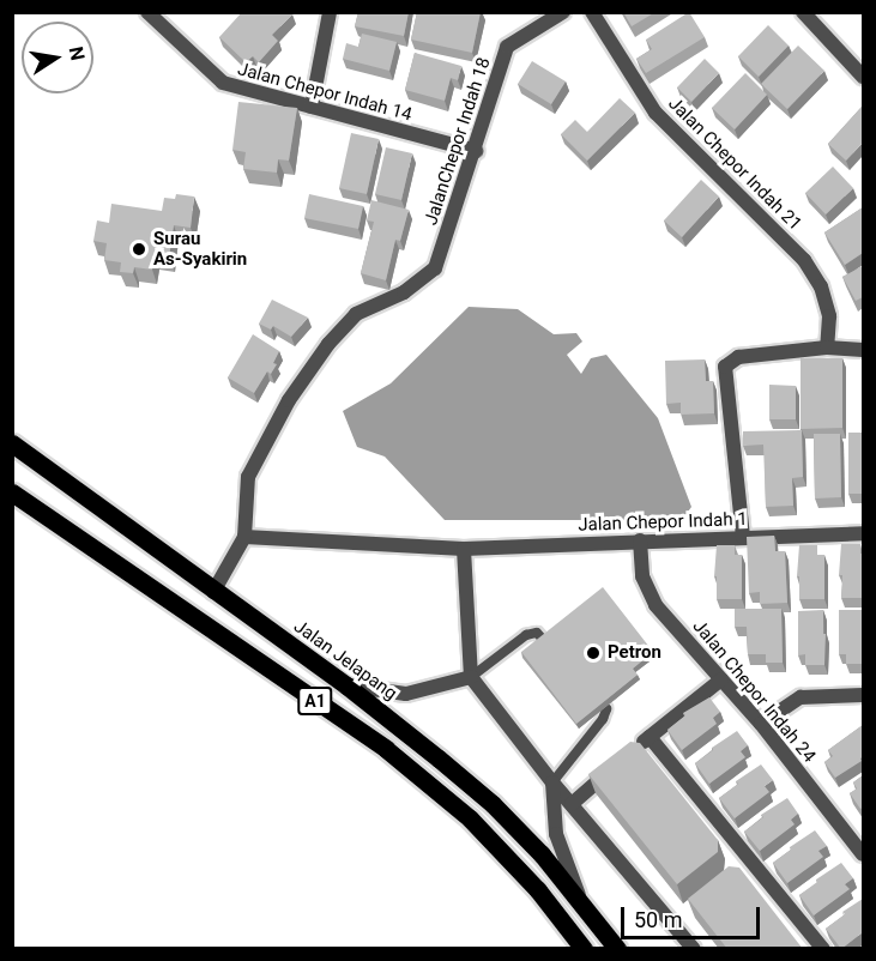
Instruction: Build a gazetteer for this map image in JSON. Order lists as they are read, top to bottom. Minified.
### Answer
{"streets":{"main road":["Jalan Jelapang","A1"],"street":["Jalan Chepor Indah 14","JalanChepor Indah 18","Jalan Chepor Indah 21","Jalan Chepor Indah 1","Jalan Chepor Indah 24"]},"crossings":[["Jalan Chepor Indah 14","JalanChepor Indah 18"],["JalanChepor Indah 18","Jalan Chepor Indah 1"],["Jalan Chepor Indah 1","Jalan Chepor Indah 24"]],"places":["Surau As-Syakirin","Petron"],"scale_bar":"50 m","north":"right"}
